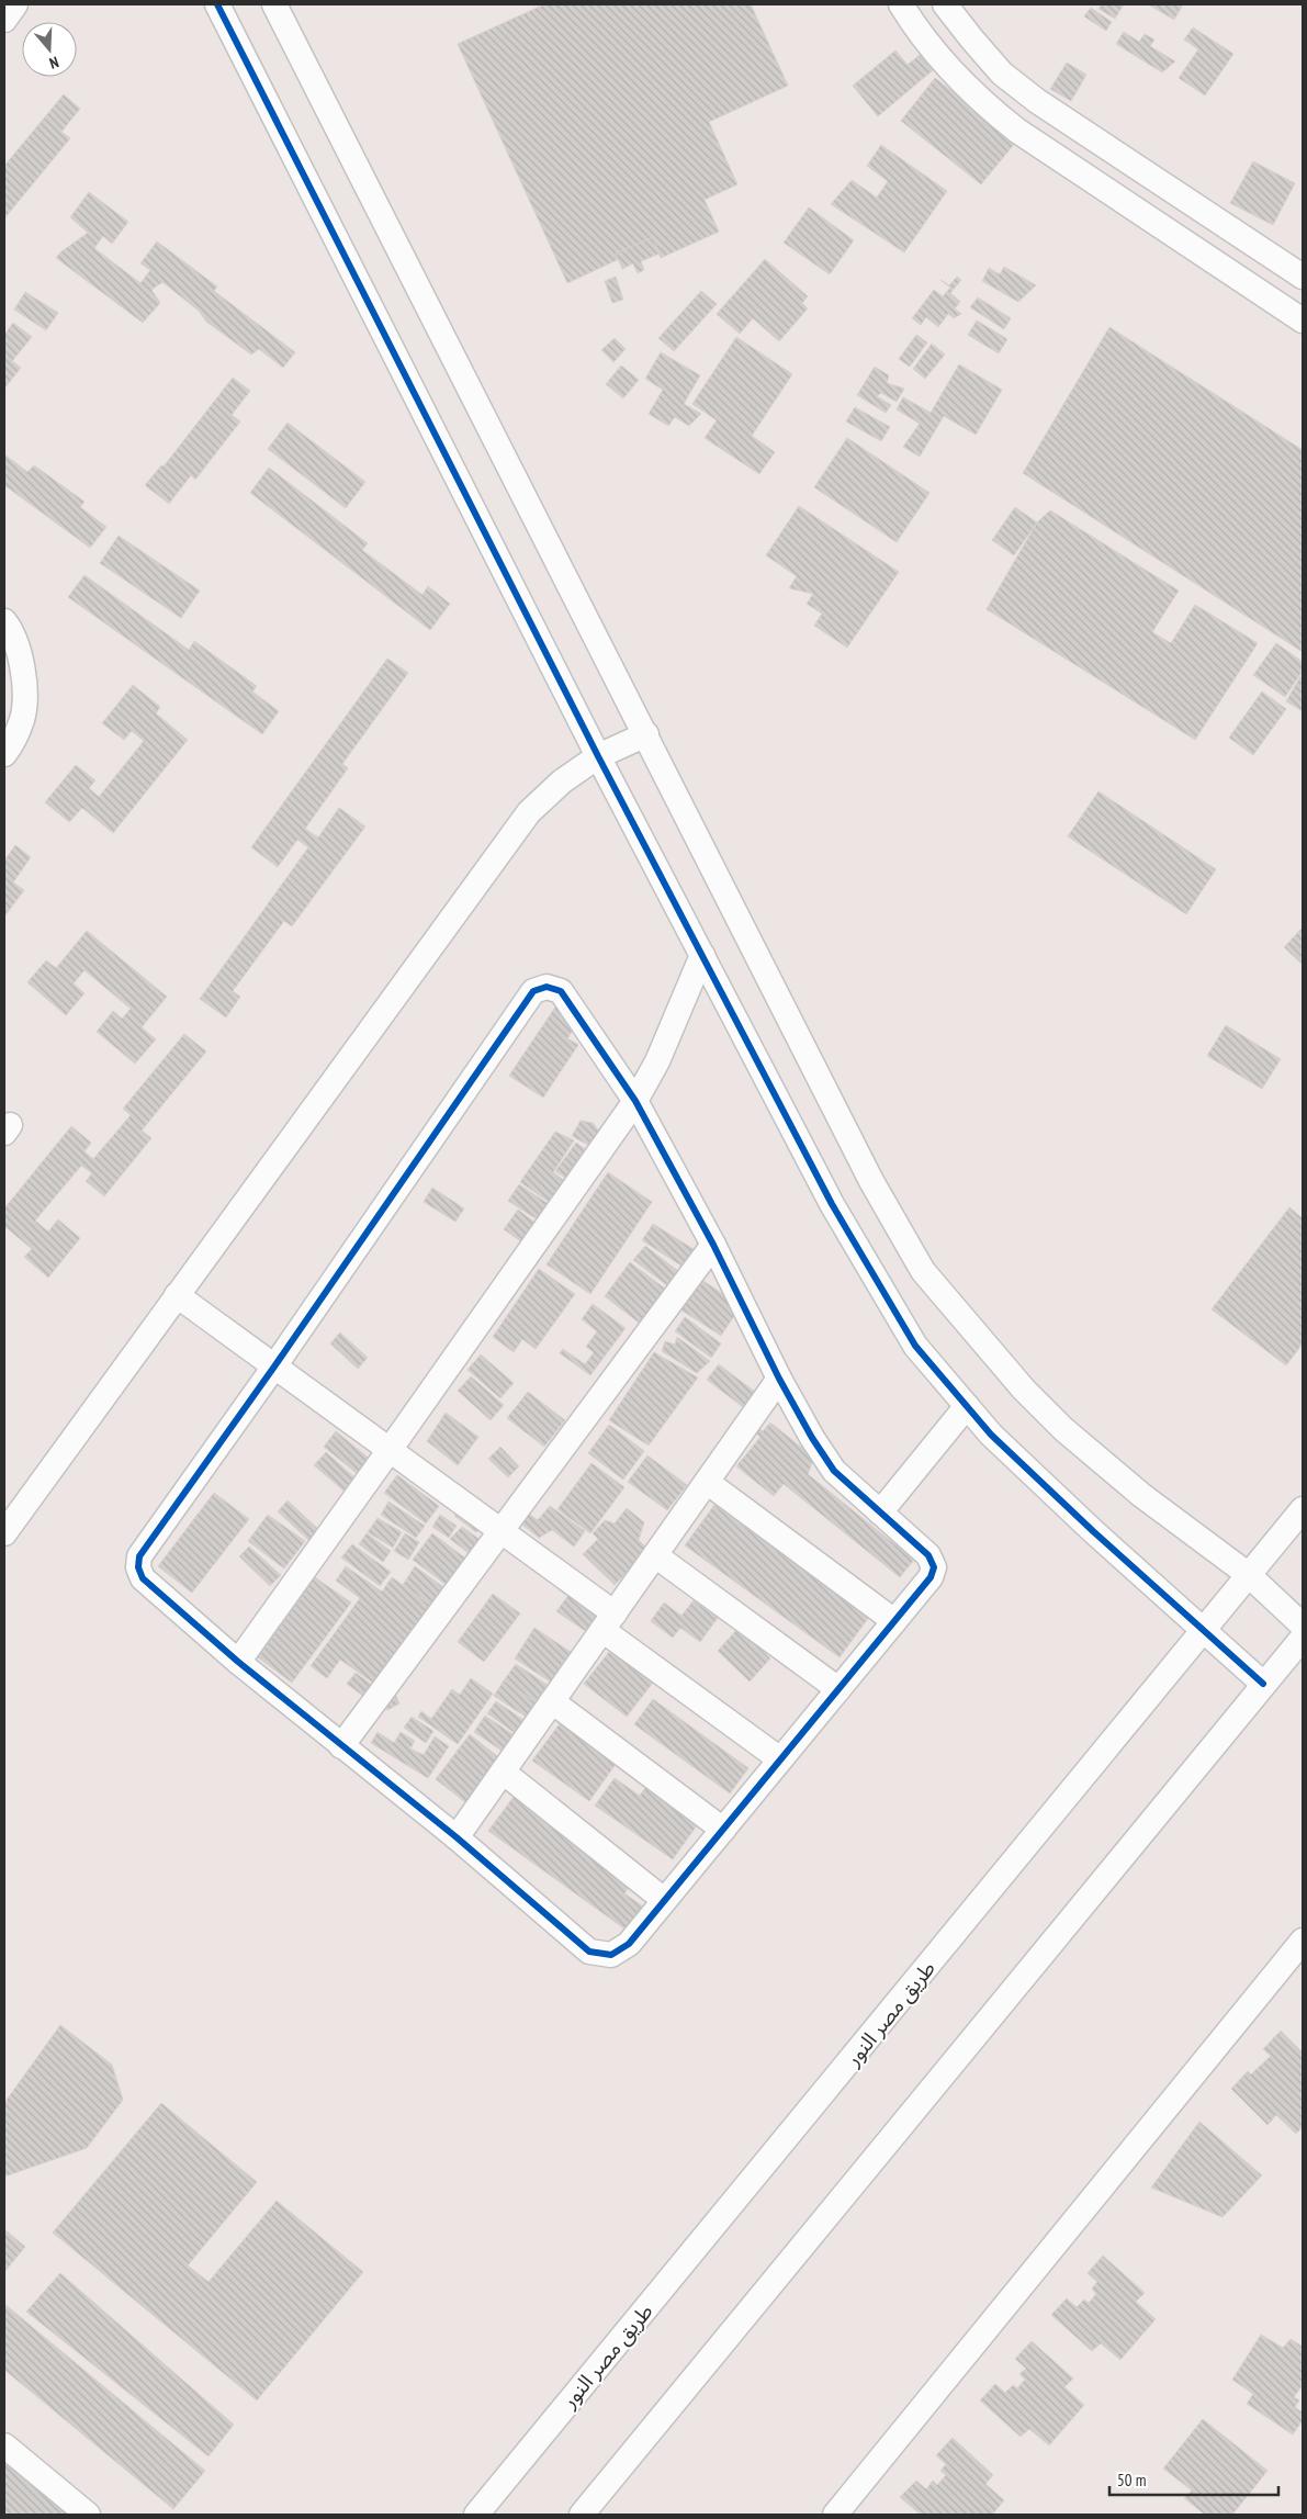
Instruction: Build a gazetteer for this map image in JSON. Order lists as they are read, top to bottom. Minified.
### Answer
{"streets":{"street":["طريق مصر النور"]},"scale_bar":"50 m","north":"bottom"}
